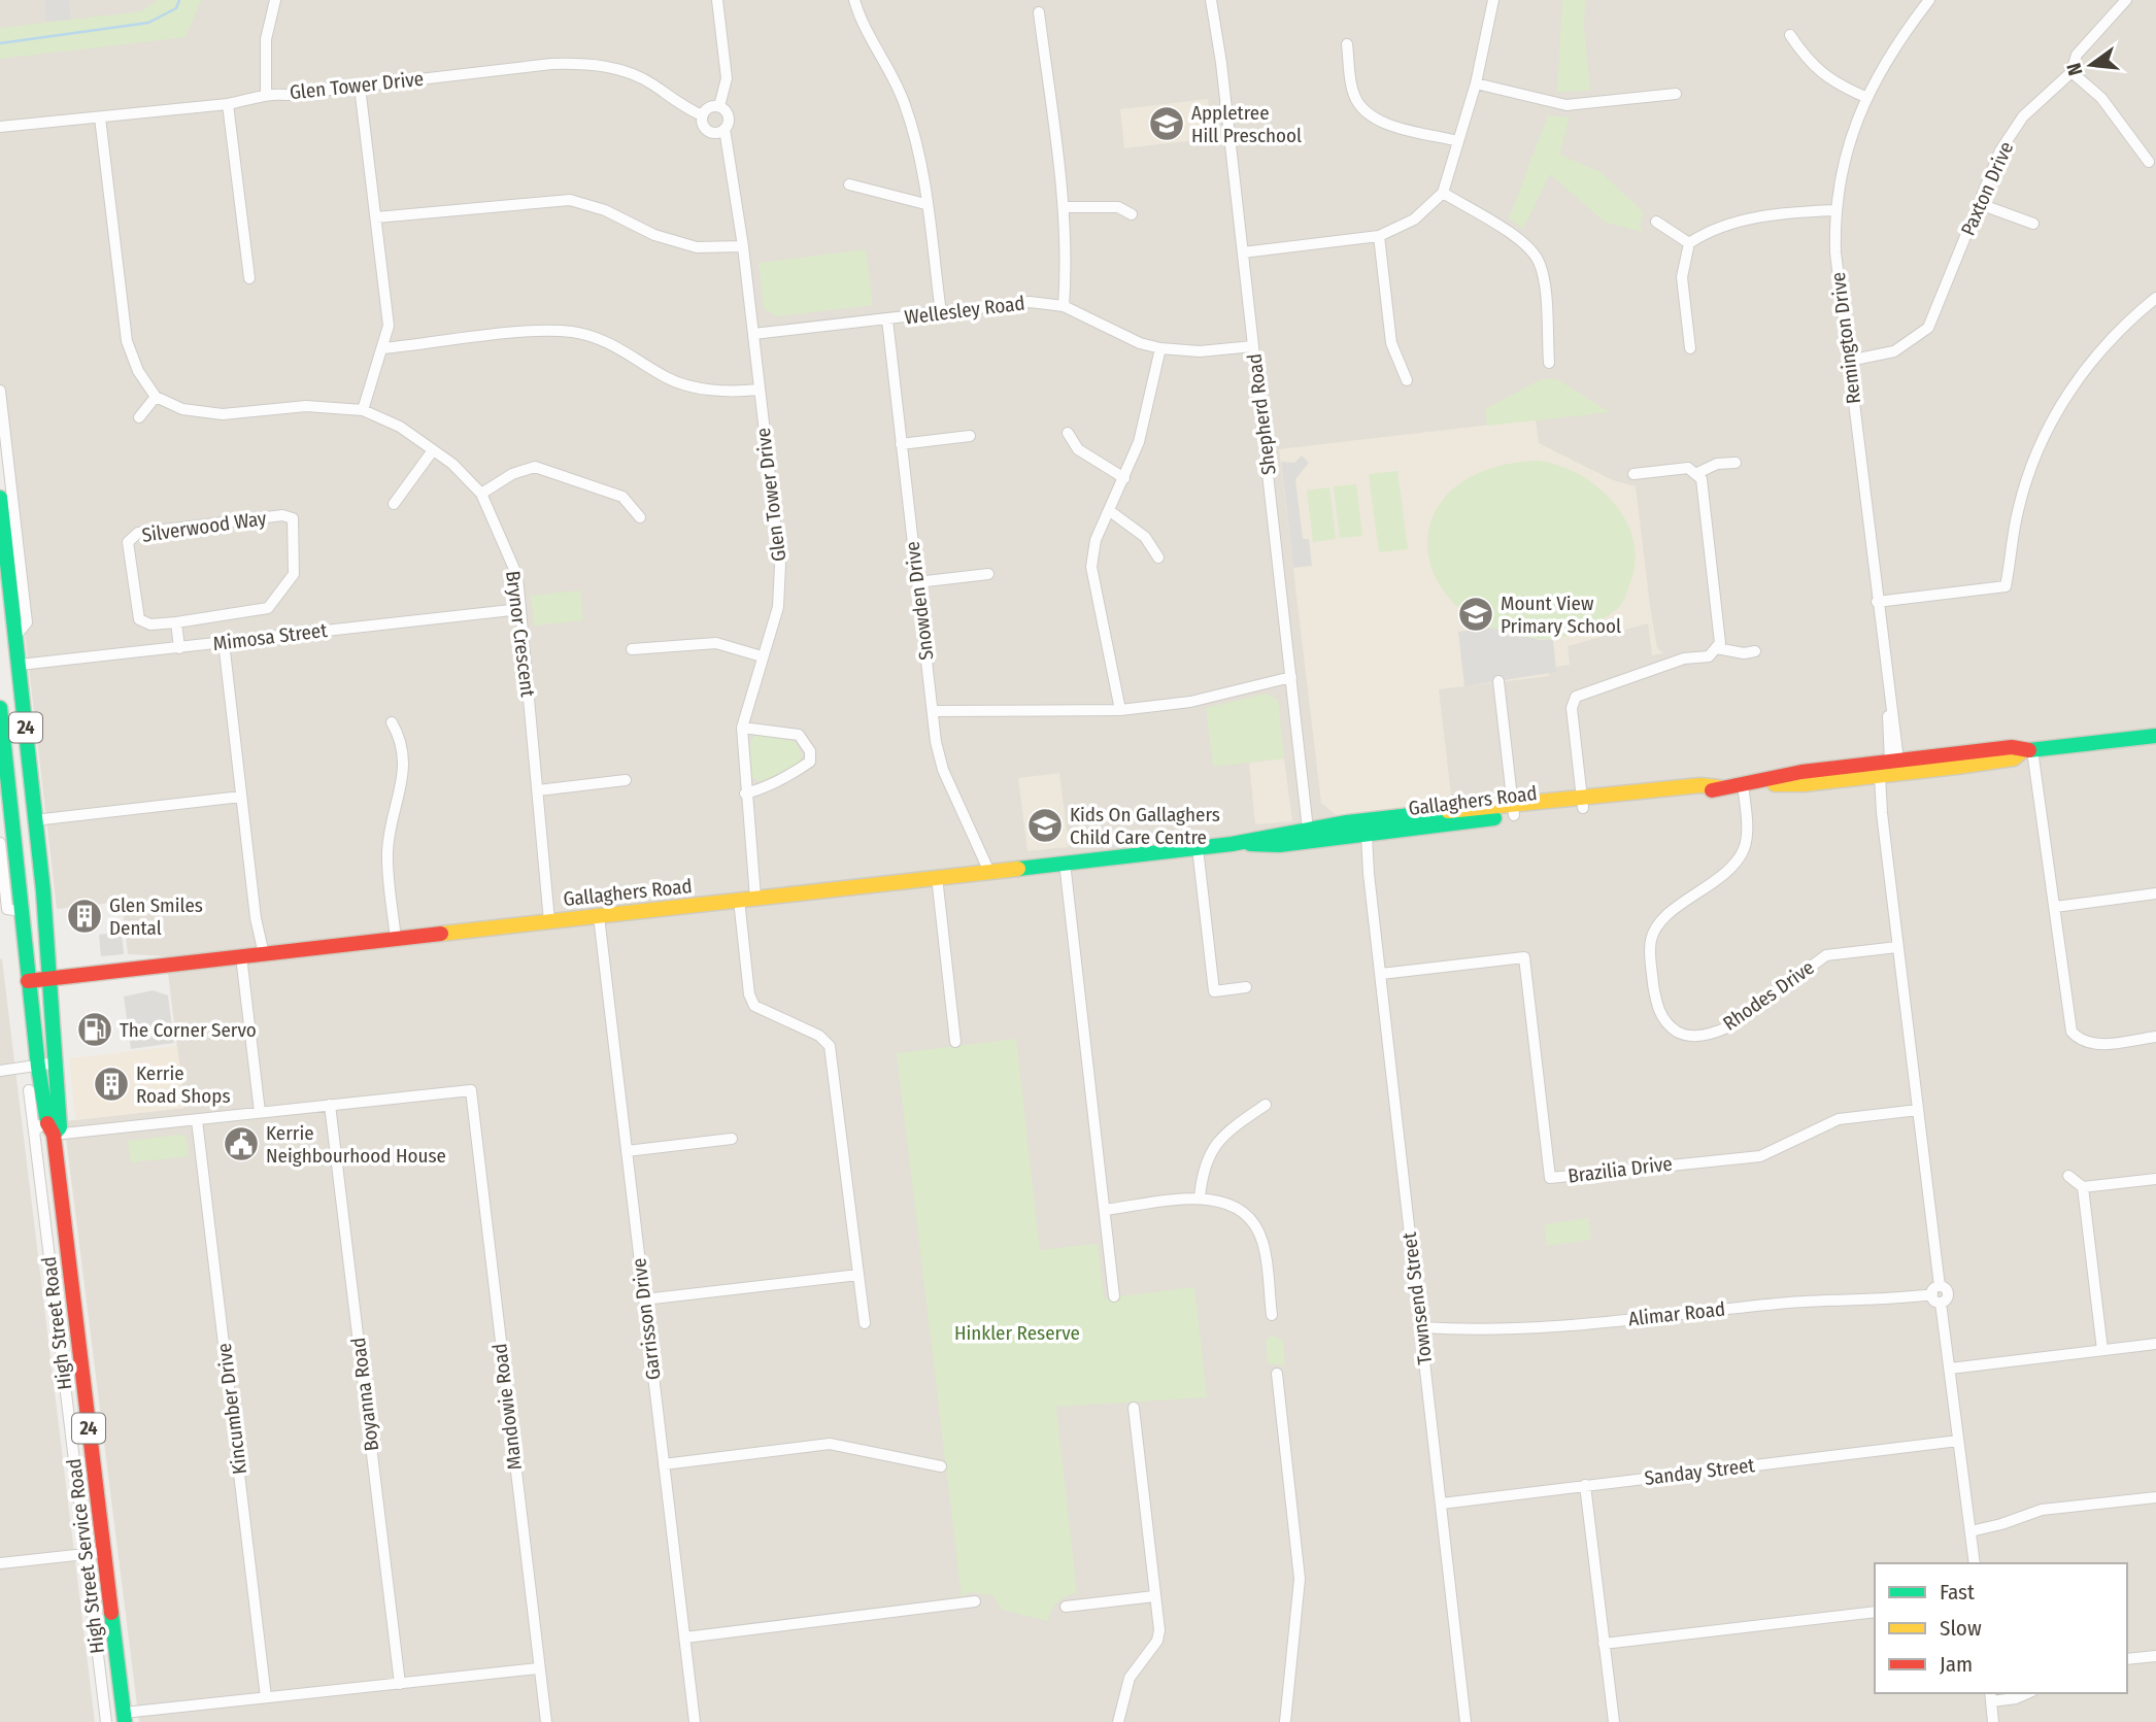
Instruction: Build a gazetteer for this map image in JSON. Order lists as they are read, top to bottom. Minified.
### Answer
{"streets":{"street":["Glen Tower Drive","Paxton Drive","Wellesley Road","Remington Drive","Shepherd Road","Silverwood Way","Snowden Drive","Brynor Crescent","Mimosa Street","24","Gallaghers Road","Rhodes Drive","Brazilia Drive","Townsend Street","Alimar Road","Garrisson Drive","High Street Road","Boyanna Road","Mandowie Road","Kincumber Drive","Sanday Street","High Street Service Road"]},"crossings":[["Glen Tower Drive","Wellesley Road"],["Glen Tower Drive","Gallaghers Road"],["Paxton Drive","Remington Drive"],["Wellesley Road","Shepherd Road"],["Wellesley Road","Snowden Drive"],["Remington Drive","Gallaghers Road"],["Shepherd Road","Gallaghers Road"],["Snowden Drive","Gallaghers Road"],["Brynor Crescent","Mimosa Street"],["Brynor Crescent","Gallaghers Road"],["Mimosa Street","High Street Road"],["Gallaghers Road","Rhodes Drive"],["Gallaghers Road","Townsend Street"],["Gallaghers Road","Garrisson Drive"],["Gallaghers Road","High Street Road"],["Brazilia Drive","Townsend Street"],["Townsend Street","Alimar Road"],["Townsend Street","Sanday Street"],["Boyanna Road","Mandowie Road"]],"parks":["Hinkler Reserve"],"places":{"school or university":["Appletree Hill Preschool","Mount View Primary School","Kids On Gallaghers Child Care Centre"],"building":["Glen Smiles Dental","Kerrie Road Shops"],"fuel station":["The Corner Servo"],"public building":["Kerrie Neighbourhood House"]},"legend":["Fast","Slow","Jam"],"north":"left"}
